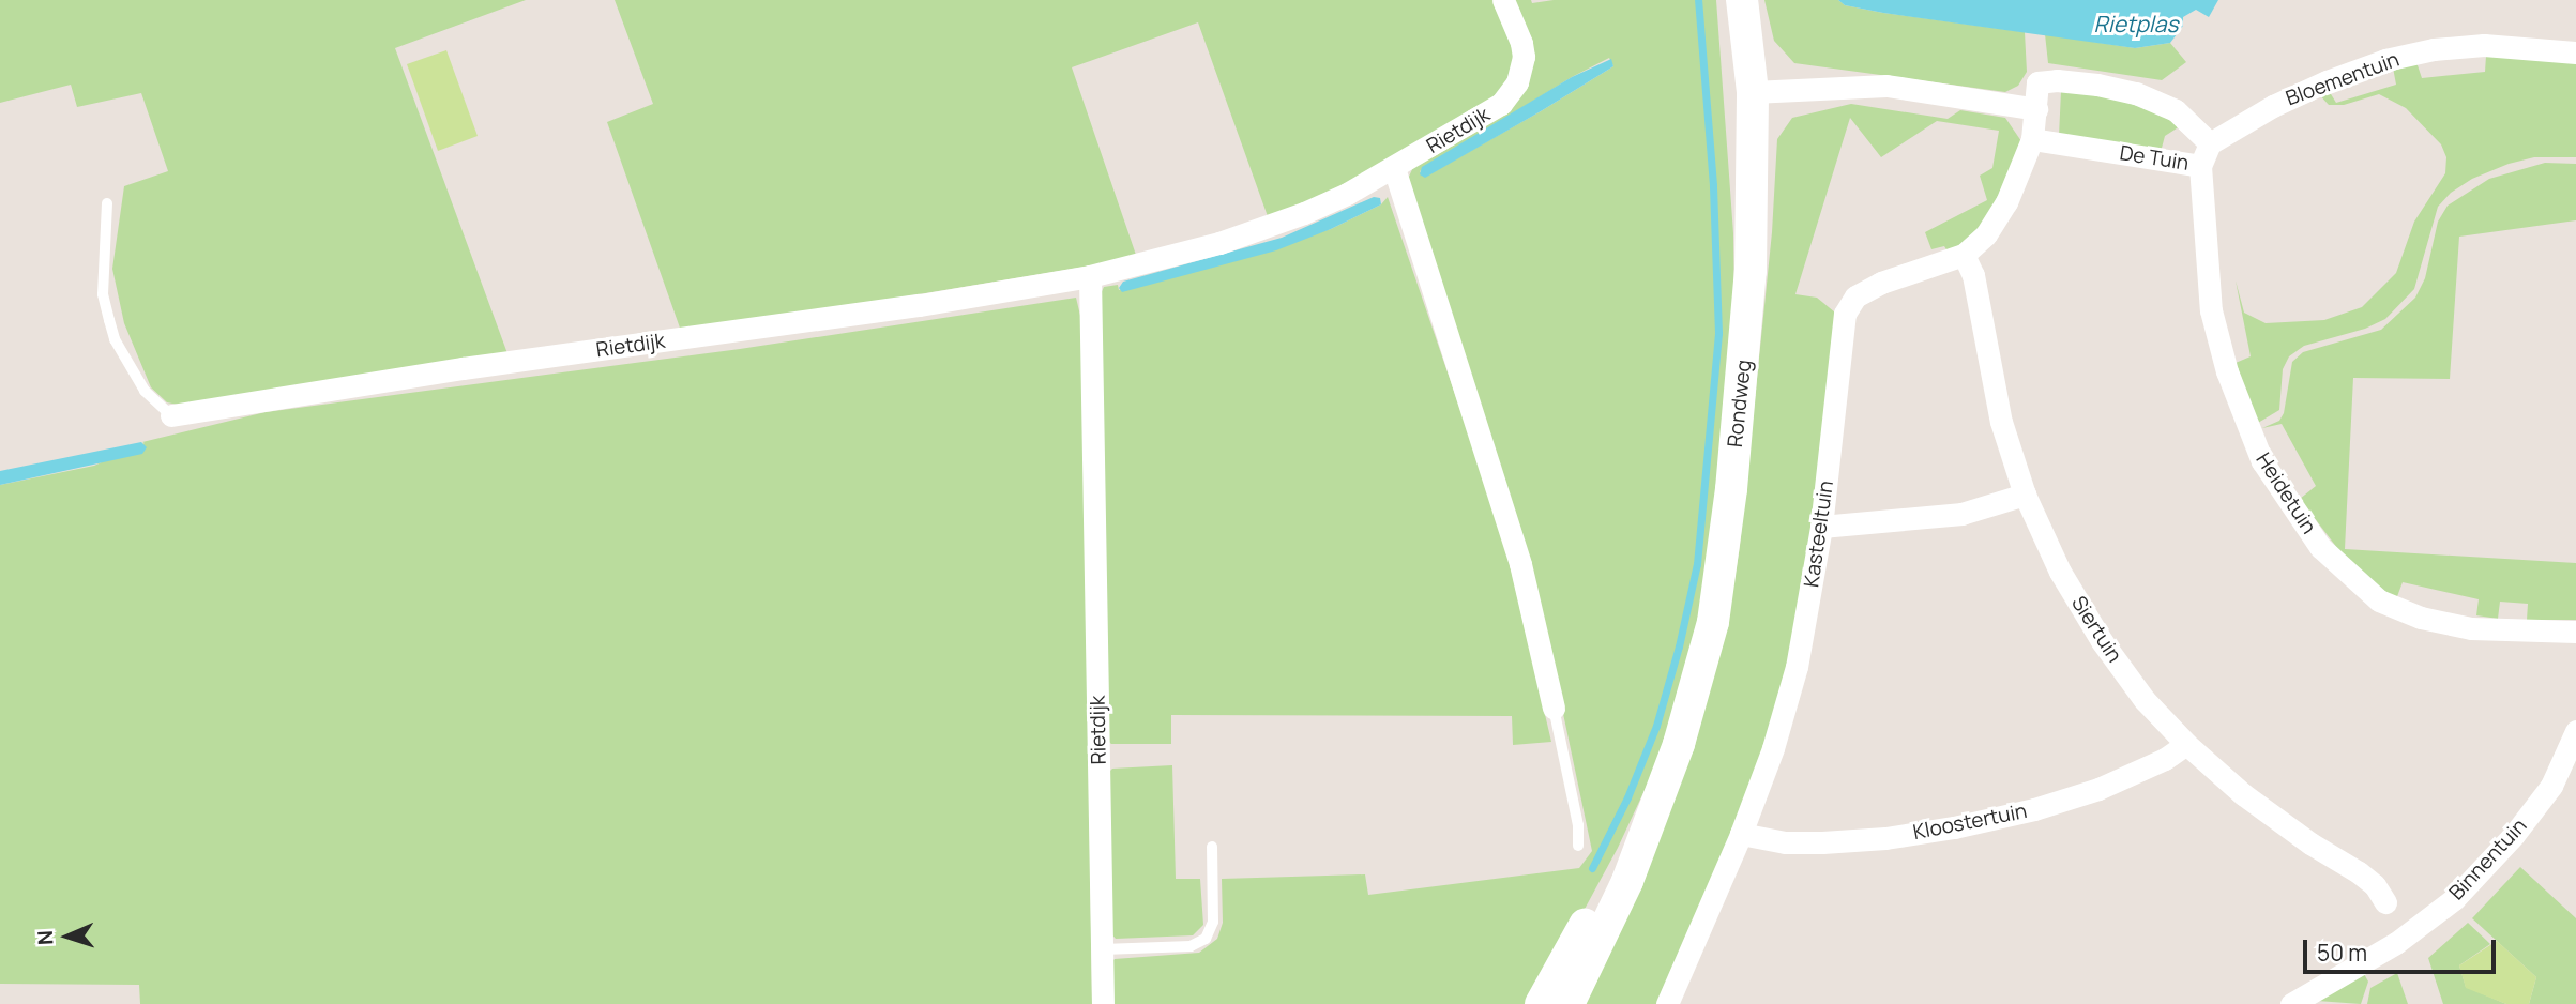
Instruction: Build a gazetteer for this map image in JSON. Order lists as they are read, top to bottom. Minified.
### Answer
{"streets":{"main road":["Rondweg"],"street":["Bloementuin","Rietdijk","De Tuin","Heidetuin","Kasteeltuin","Siertuin","Kloostertuin","Binnentuin"]},"crossings":[["Bloementuin","De Tuin"],["De Tuin","Heidetuin"],["De Tuin","Kasteeltuin"],["Kasteeltuin","Siertuin"],["Kasteeltuin","Kloostertuin"],["Siertuin","Kloostertuin"]],"water":["Rietplas"],"scale_bar":"50 m","north":"left"}
